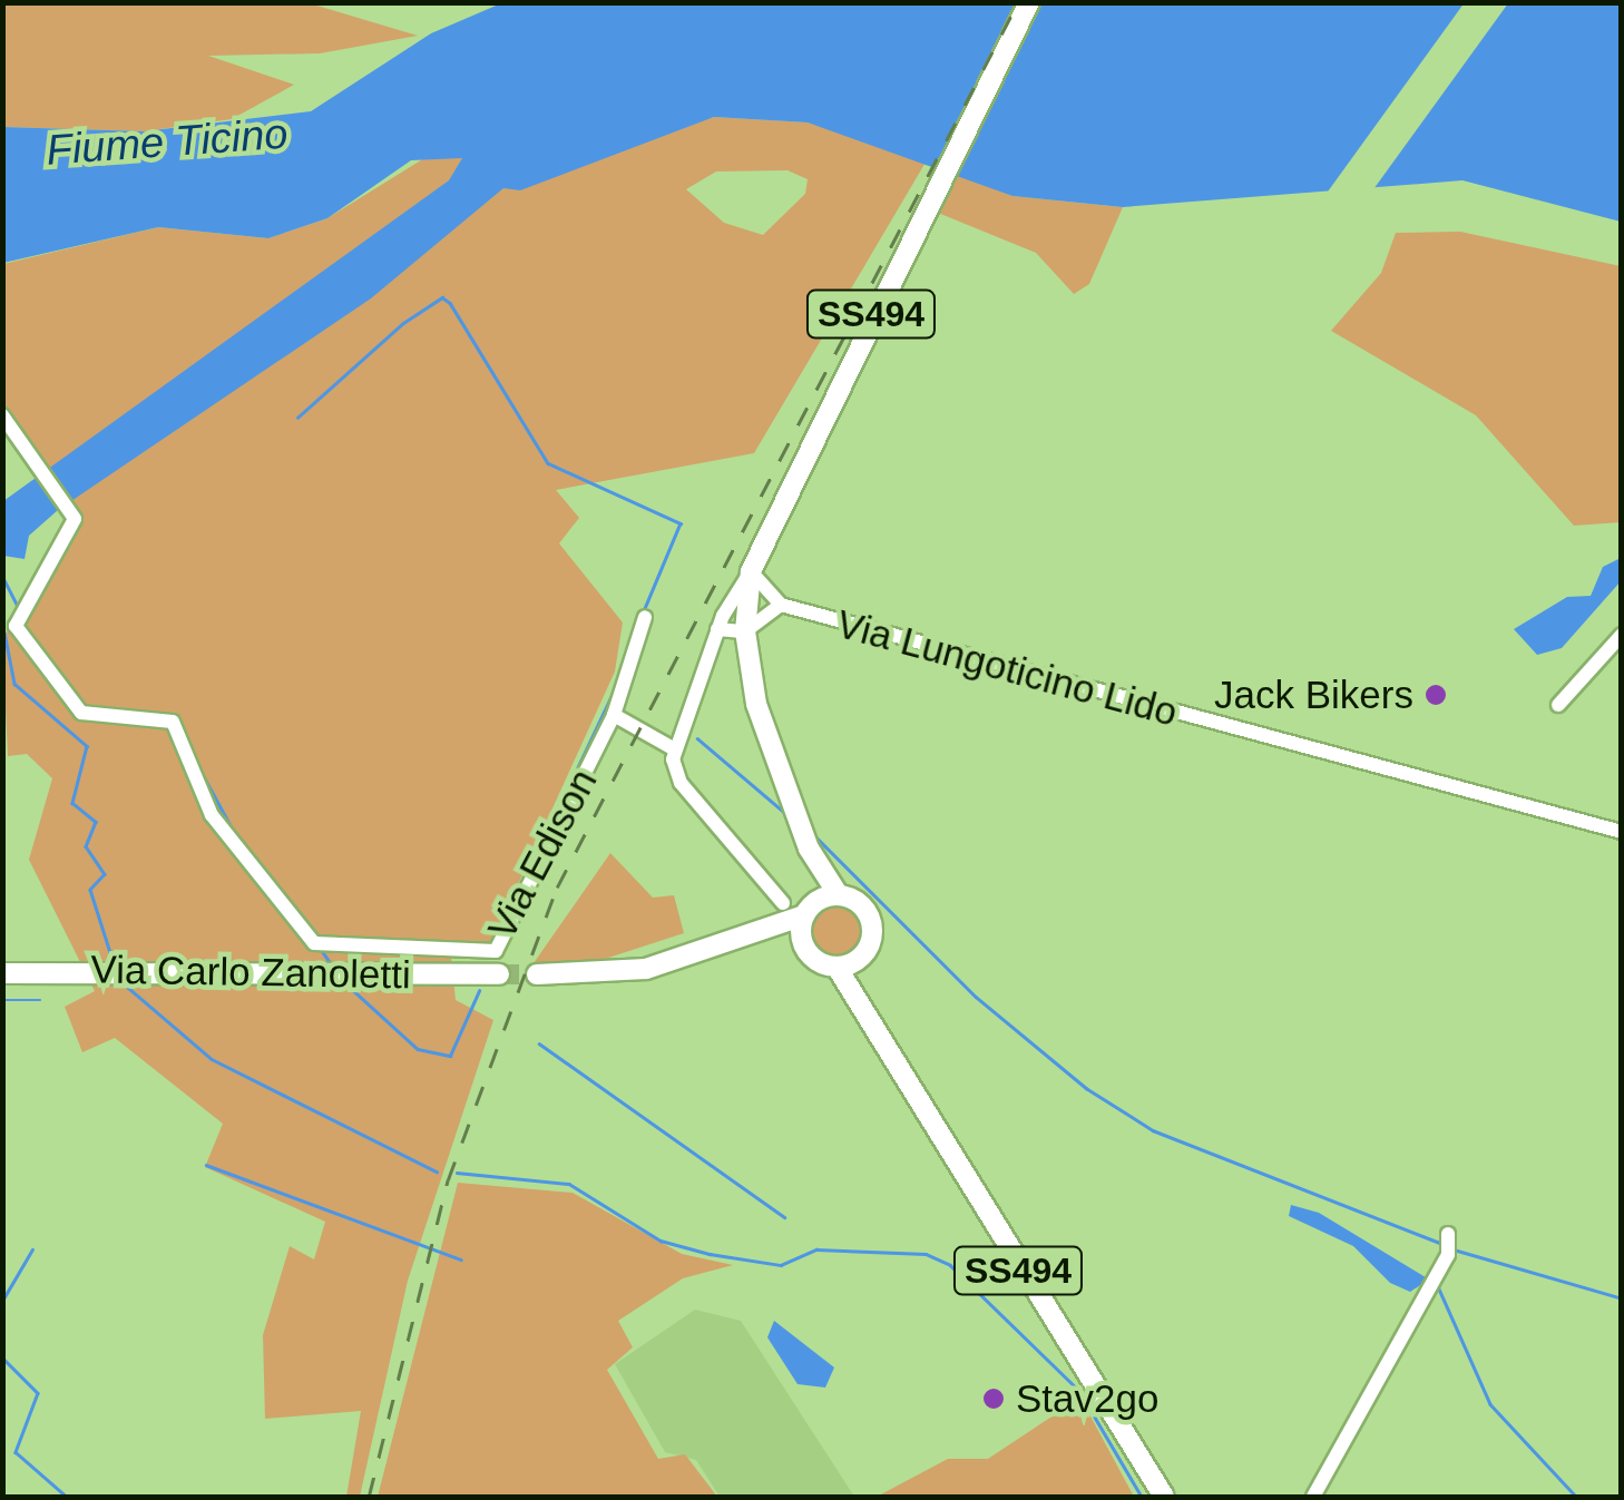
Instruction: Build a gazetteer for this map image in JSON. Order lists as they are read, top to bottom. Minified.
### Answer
{"streets":{"main road":["SS494","Via Carlo Zanoletti"],"street":["Via Lungoticino Lido","Via Edison"]},"water":["Fiume Ticino"],"places":["Jack Bikers","Stav2go"]}
